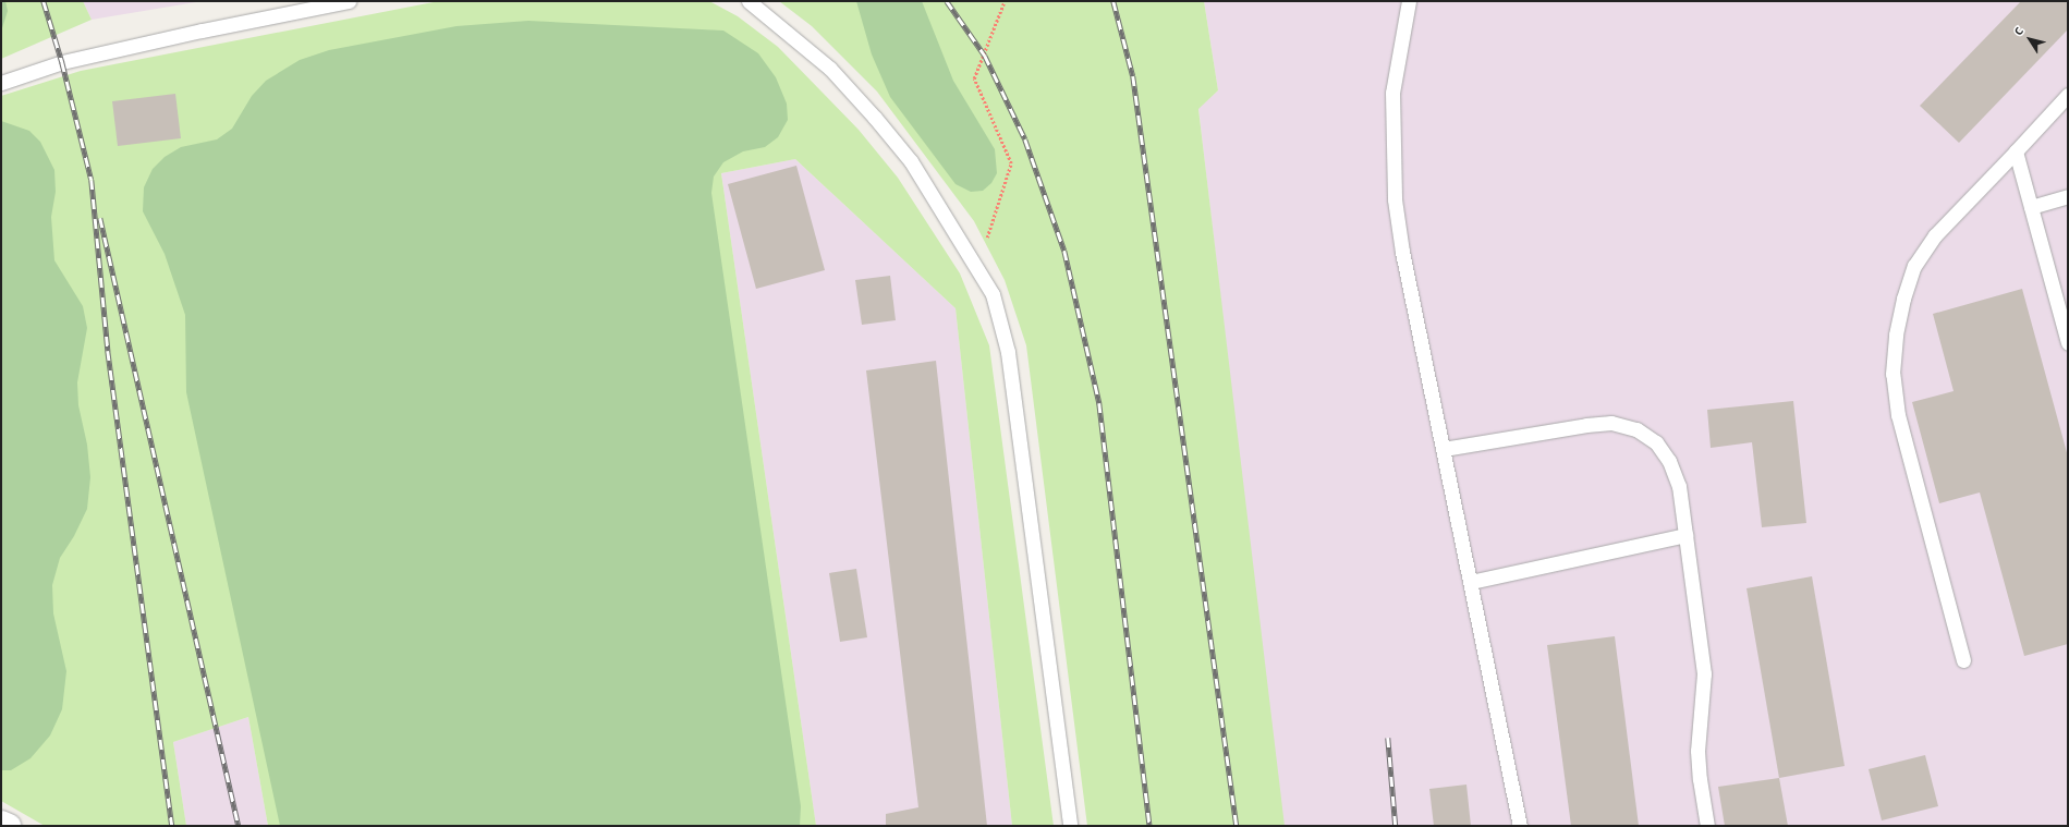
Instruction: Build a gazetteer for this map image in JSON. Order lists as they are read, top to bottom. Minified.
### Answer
{"north":"top left"}
